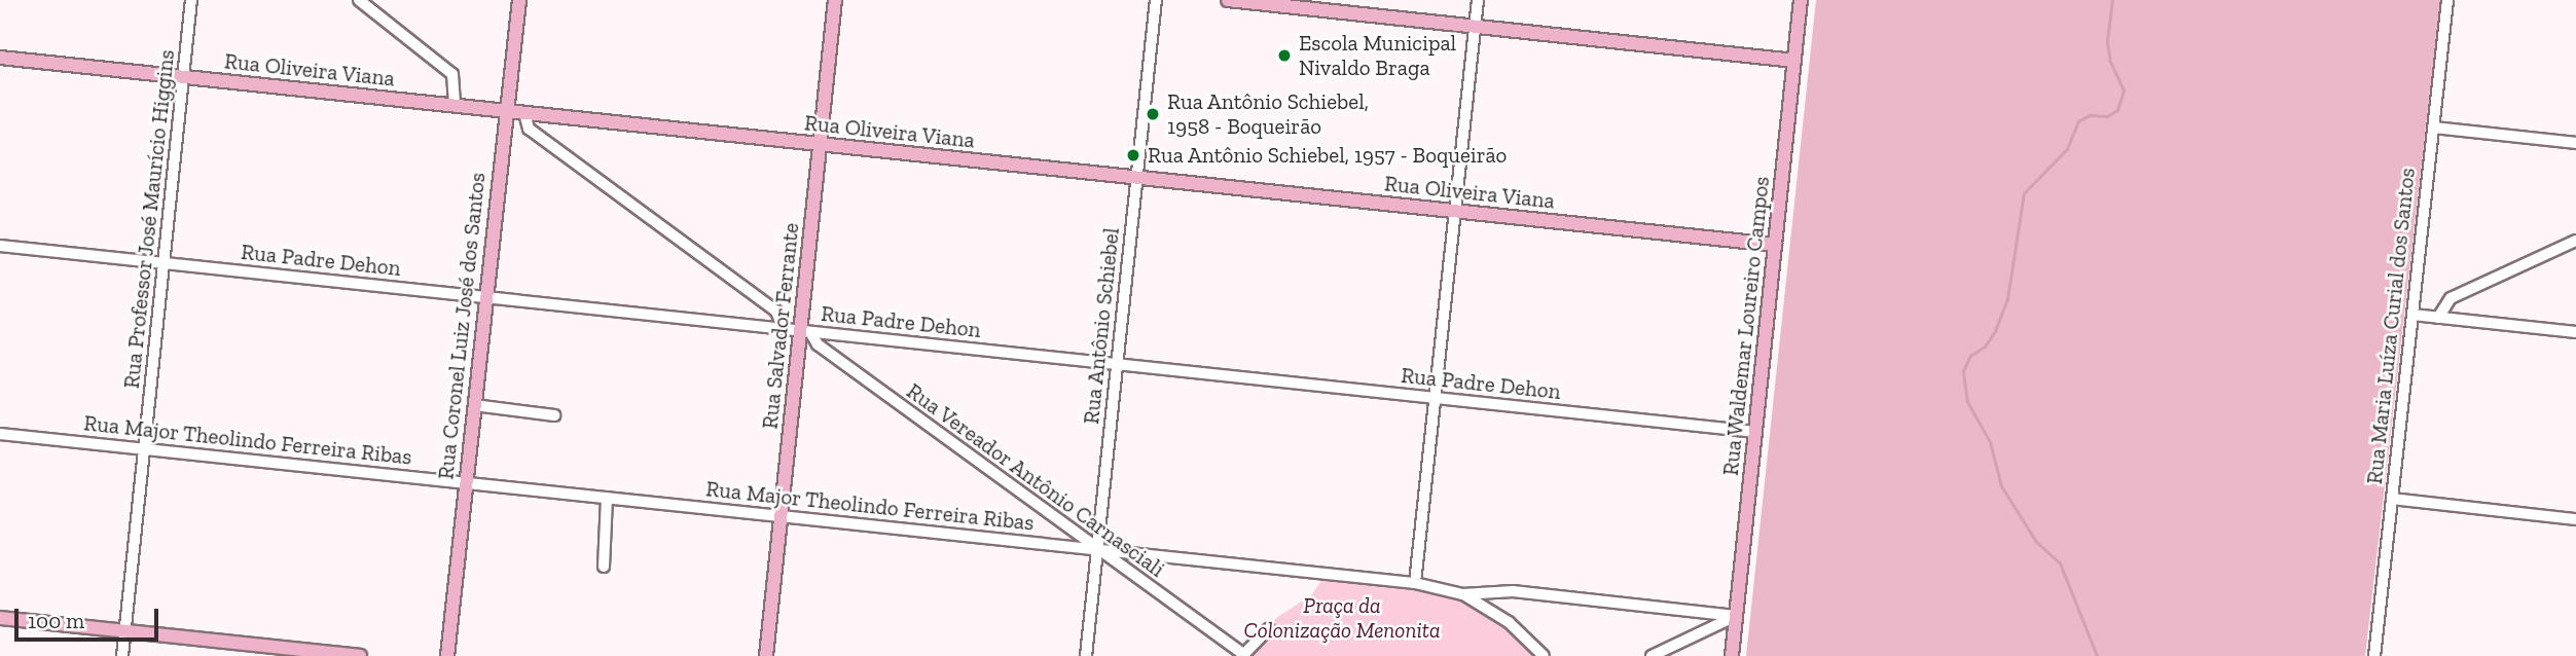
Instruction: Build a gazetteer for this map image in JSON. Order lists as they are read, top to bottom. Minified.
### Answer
{"streets":{"main road":["Rua Oliveira Viana","Rua Coronel Luiz José dos Santos","Rua Salvador Ferrante","Rua Waldemar Loureiro Campos"],"street":["Rua Professor José Maurício Higgins","Rua Padre Dehon","Rua Antônio Schiebel","Rua Maria Luíza Curial dos Santos","Rua Major Theolindo Ferreira Ribas","Rua Vereador Antônio Carnasciali"]},"crossings":[["Rua Oliveira Viana","Rua Professor José Maurício Higgins"],["Rua Oliveira Viana","Rua Coronel Luiz José dos Santos"],["Rua Oliveira Viana","Rua Salvador Ferrante"],["Rua Oliveira Viana","Rua Antônio Schiebel"],["Rua Oliveira Viana","Rua Waldemar Loureiro Campos"],["Rua Professor José Maurício Higgins","Rua Padre Dehon"],["Rua Professor José Maurício Higgins","Rua Major Theolindo Ferreira Ribas"],["Rua Padre Dehon","Rua Coronel Luiz José dos Santos"],["Rua Padre Dehon","Rua Salvador Ferrante"],["Rua Padre Dehon","Rua Antônio Schiebel"],["Rua Padre Dehon","Rua Waldemar Loureiro Campos"],["Rua Padre Dehon","Rua Vereador Antônio Carnasciali"],["Rua Coronel Luiz José dos Santos","Rua Major Theolindo Ferreira Ribas"],["Rua Salvador Ferrante","Rua Major Theolindo Ferreira Ribas"],["Rua Salvador Ferrante","Rua Vereador Antônio Carnasciali"],["Rua Antônio Schiebel","Rua Major Theolindo Ferreira Ribas"],["Rua Antônio Schiebel","Rua Vereador Antônio Carnasciali"],["Rua Waldemar Loureiro Campos","Rua Major Theolindo Ferreira Ribas"],["Rua Major Theolindo Ferreira Ribas","Rua Vereador Antônio Carnasciali"]],"parks":["Praça da Colonização Menonita"],"places":["Escola Municipal Nivaldo Braga","Rua Antônio Schiebel, 1958 - Boqueirão","Rua Antônio Schiebel, 1957 - Boqueirão"],"scale_bar":"100 m"}
